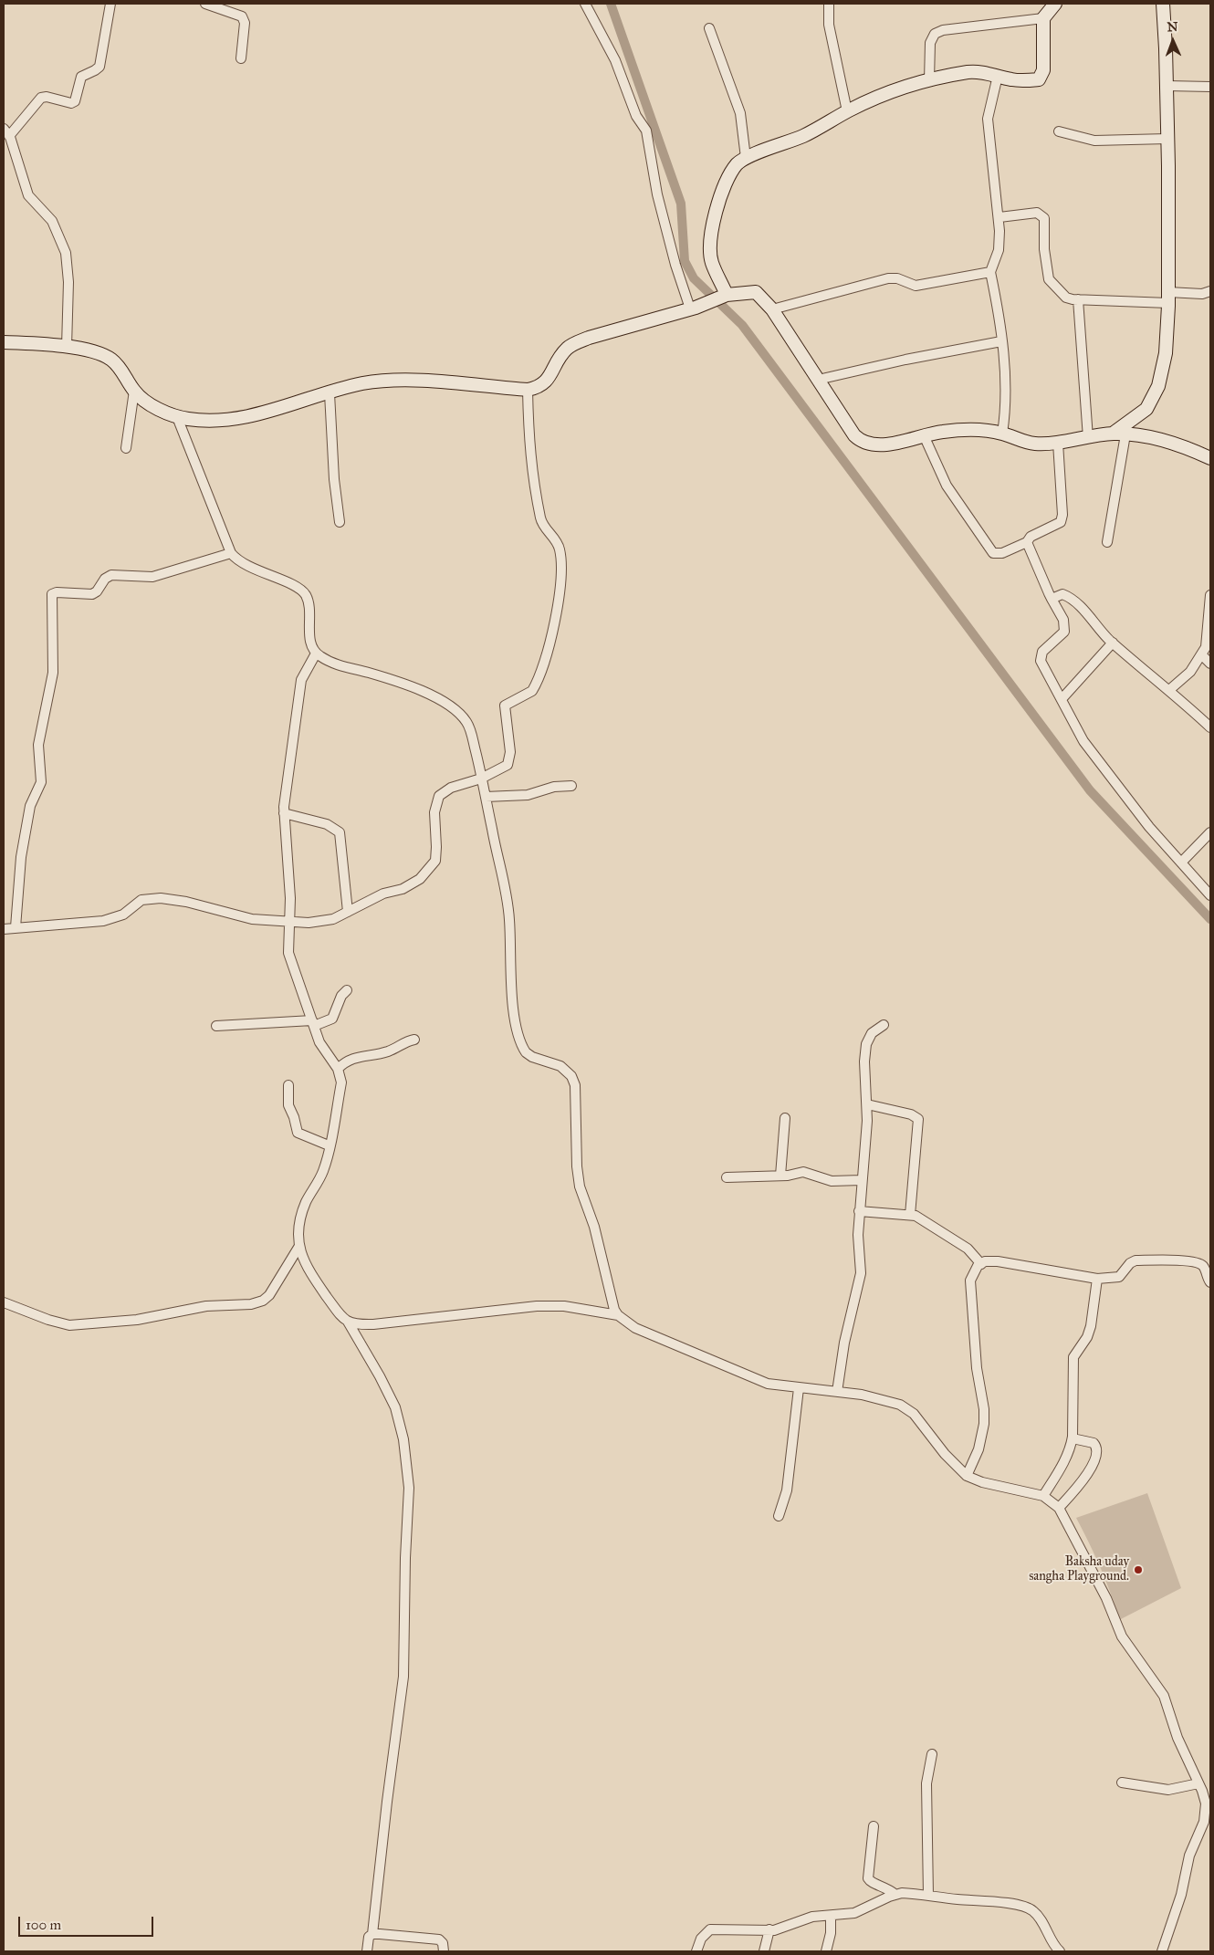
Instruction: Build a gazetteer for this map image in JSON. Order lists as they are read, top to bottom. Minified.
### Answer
{"places":["Baksha uday sangha Playground."],"scale_bar":"100 m","north":"top"}
